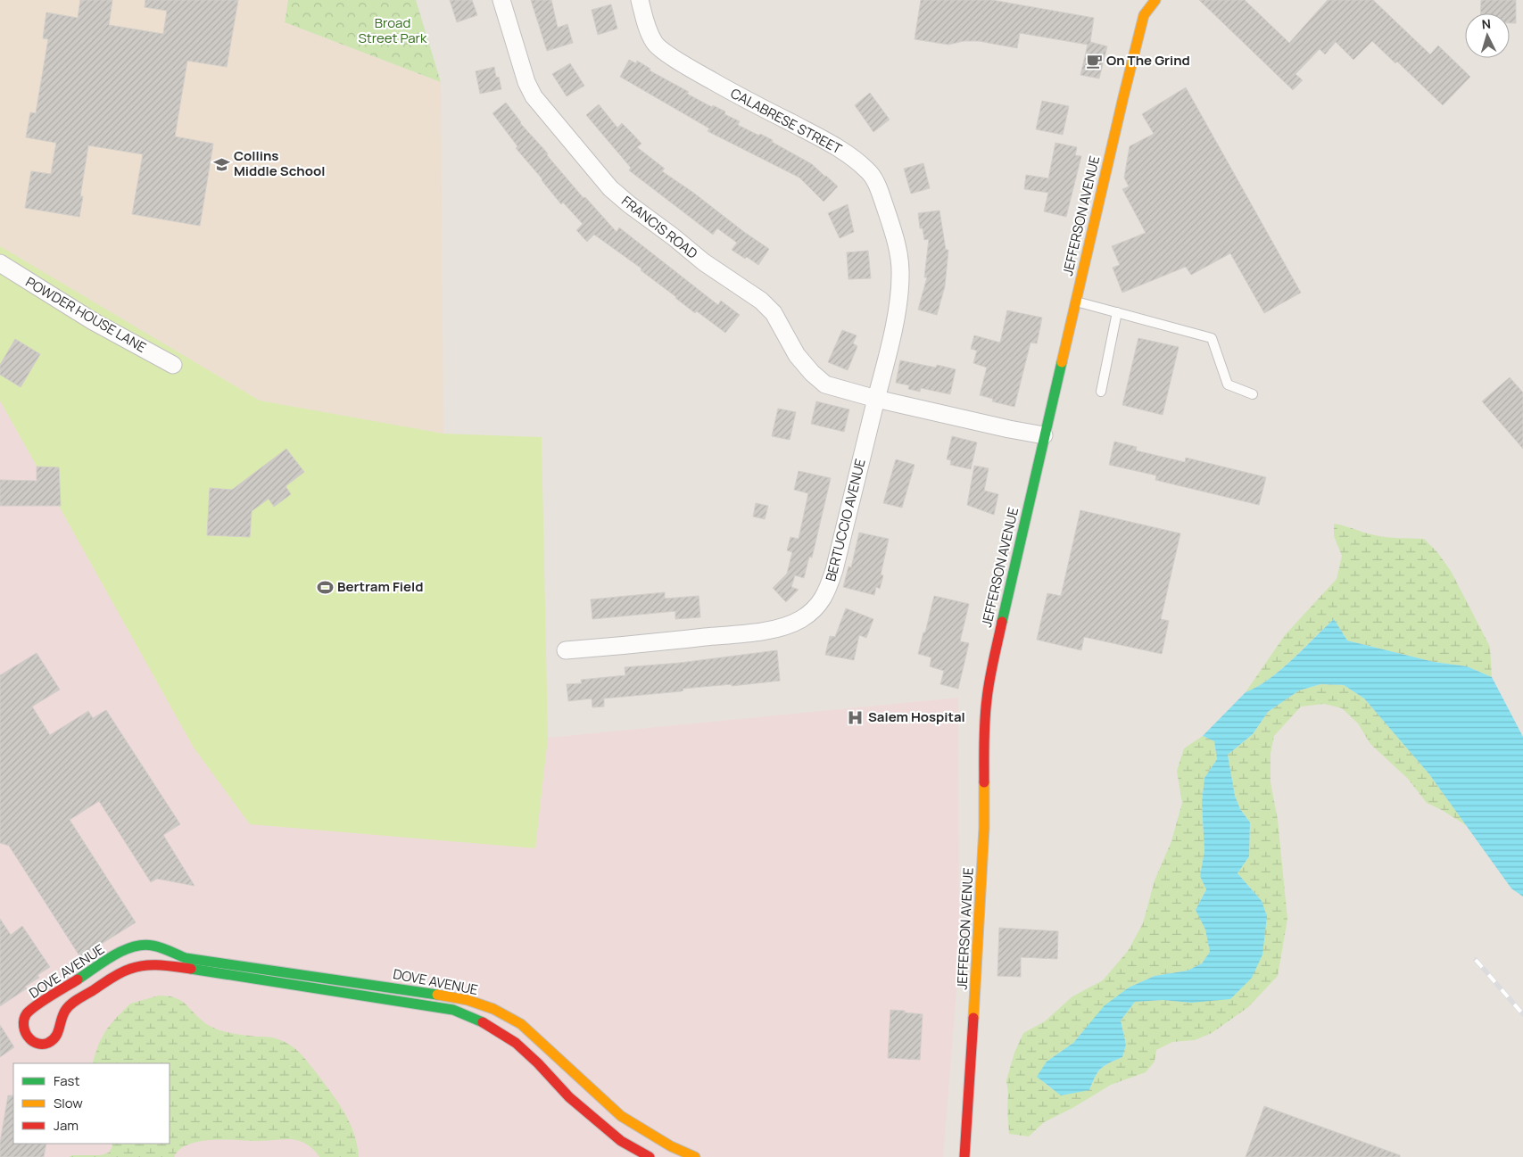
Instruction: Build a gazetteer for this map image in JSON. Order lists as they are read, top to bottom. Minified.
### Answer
{"streets":{"street":["CALABRESE STREET","JEFFERSON AVENUE","FRANCIS ROAD","POWDER HOUSE LANE","BERTUCCIO AVENUE","DOVE AVENUE"]},"crossings":[["CALABRESE STREET","FRANCIS ROAD"],["CALABRESE STREET","BERTUCCIO AVENUE"],["FRANCIS ROAD","BERTUCCIO AVENUE"]],"parks":["Broad Street Park"],"places":{"cafe":["On The Grind"],"school or university":["Collins Middle School"],"sports":["Bertram Field"],"hospital":["Salem Hospital"]},"legend":["Fast","Slow","Jam"],"north":"top"}
